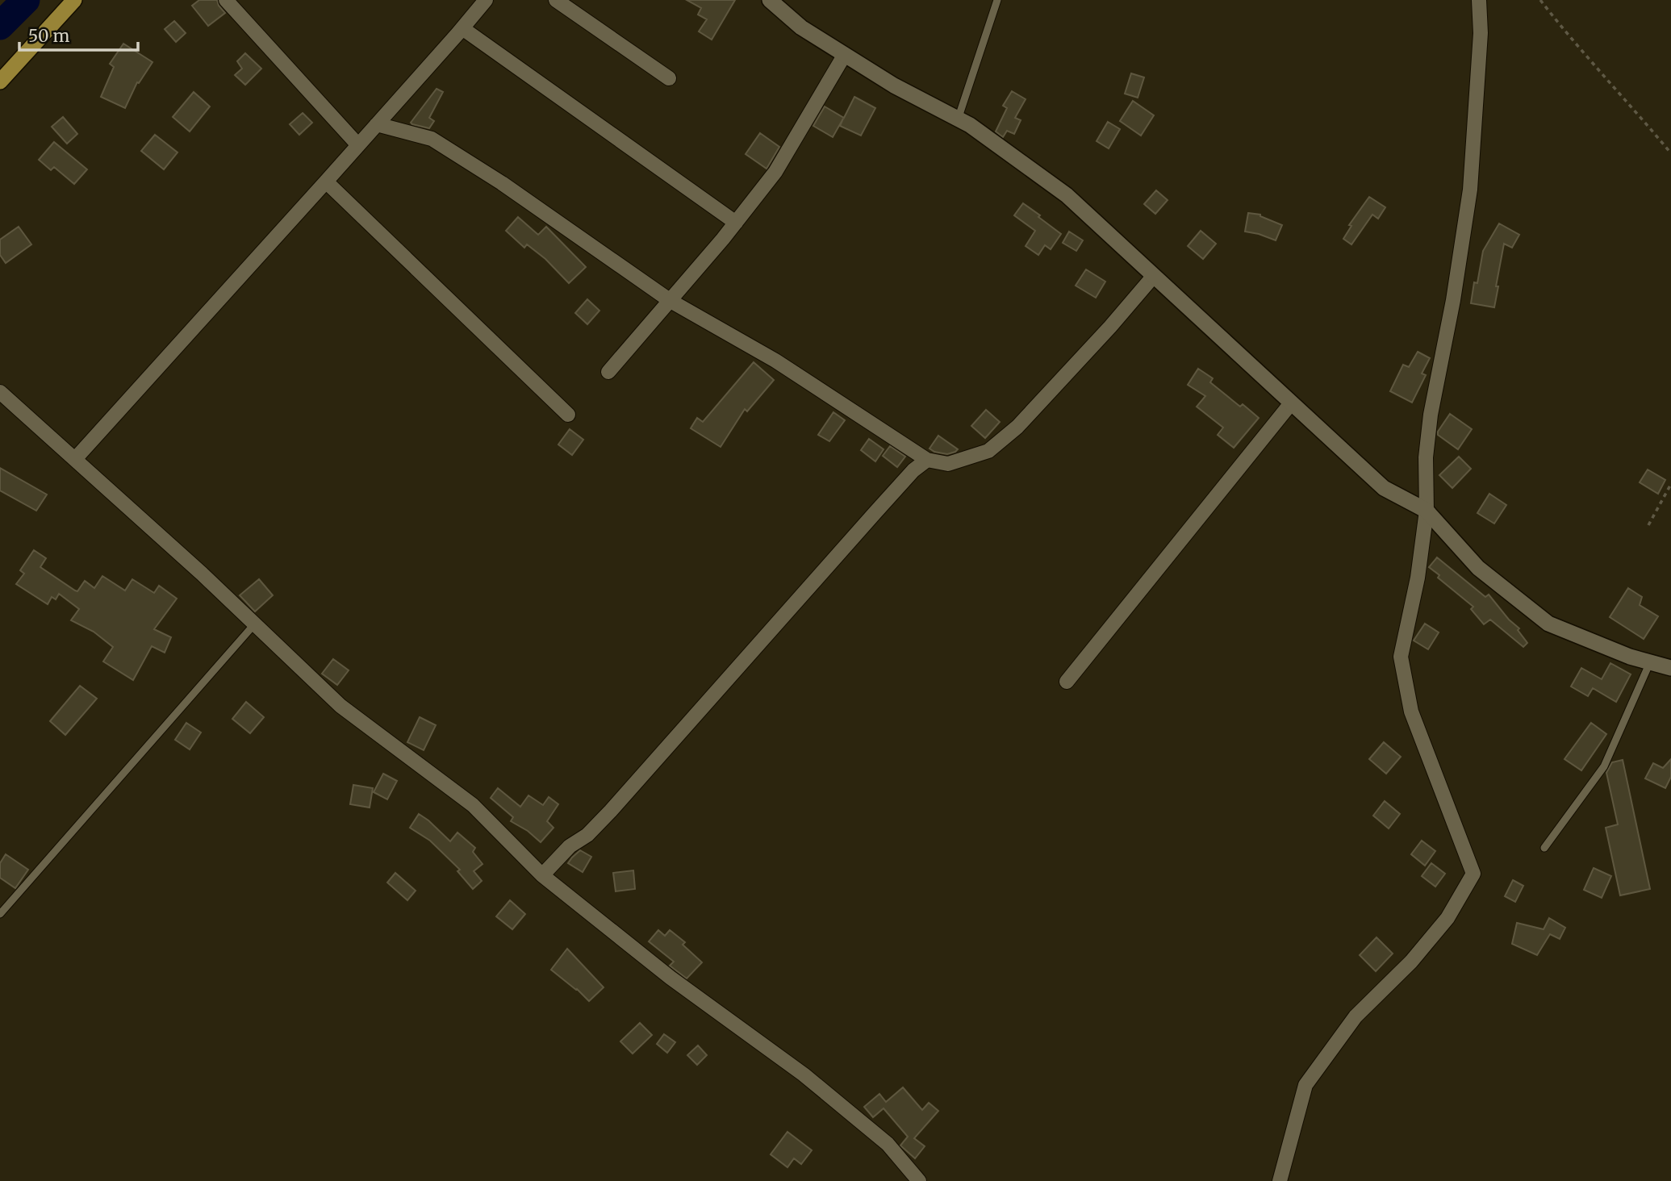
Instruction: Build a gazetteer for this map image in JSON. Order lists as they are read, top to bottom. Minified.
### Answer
{"scale_bar":"50 m"}
